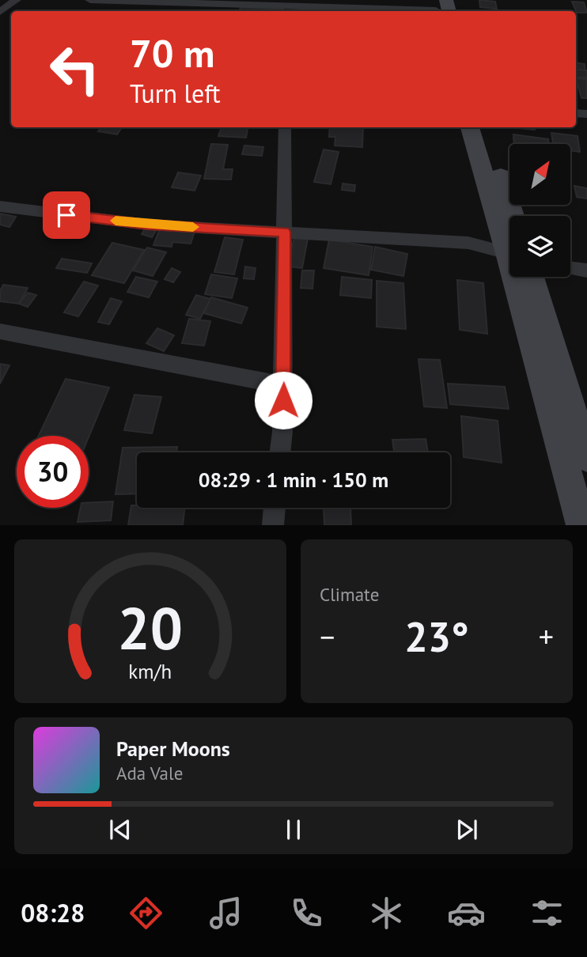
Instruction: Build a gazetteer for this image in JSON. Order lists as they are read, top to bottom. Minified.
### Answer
{"north":"top right","page":{"turn":["70 m","Turn left"],"limit":"30","trip":"08:29 · 1 min · 150 m","tile":"Climate","heat":["−","23°","+"],"song":["Paper Moons","Ada Vale"],"tabs":"08:28","gauge":["20","km/h"]}}
